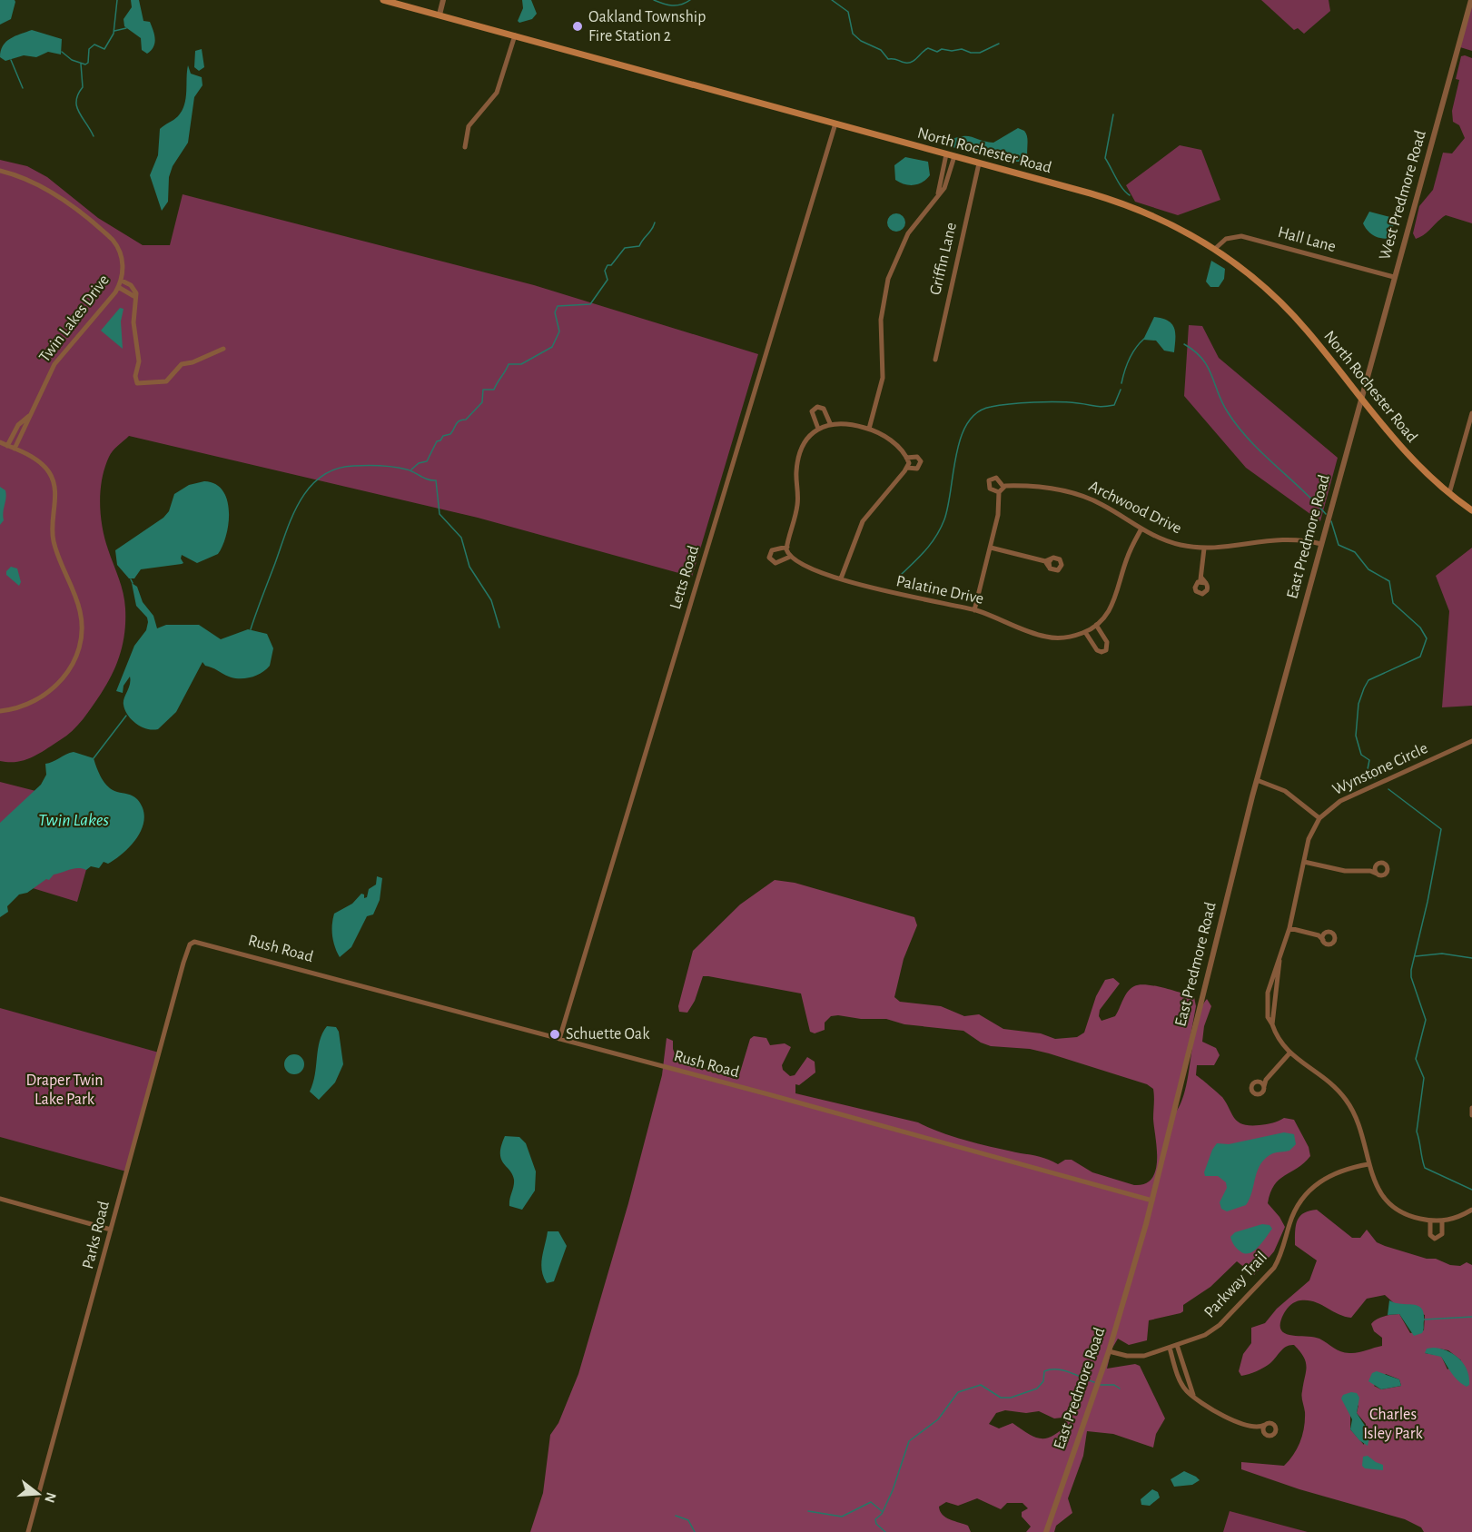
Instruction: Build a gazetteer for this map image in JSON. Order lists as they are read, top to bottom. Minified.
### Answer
{"streets":{"main road":["North Rochester Road"],"street":["West Predmore Road","Hall Lane","Griffin Lane","Twin Lakes Drive","Archwood Drive","East Predmore Road","Letts Road","Palatine Drive","Wynstone Circle","Rush Road","Parks Road","Parkway Trail"]},"crossings":[["North Rochester Road","West Predmore Road"],["North Rochester Road","Hall Lane"],["North Rochester Road","Griffin Lane"],["North Rochester Road","East Predmore Road"],["North Rochester Road","Letts Road"],["West Predmore Road","Hall Lane"],["West Predmore Road","East Predmore Road"],["Archwood Drive","East Predmore Road"],["Archwood Drive","Palatine Drive"],["East Predmore Road","Rush Road"],["East Predmore Road","Parkway Trail"],["Letts Road","Rush Road"],["Wynstone Circle","Parkway Trail"],["Rush Road","Parks Road"]],"water":["Twin Lakes"],"parks":["Draper Twin Lake Park","Charles Isley Park"],"places":["Oakland Township Fire Station 2","Schuette Oak"],"north":"right"}
